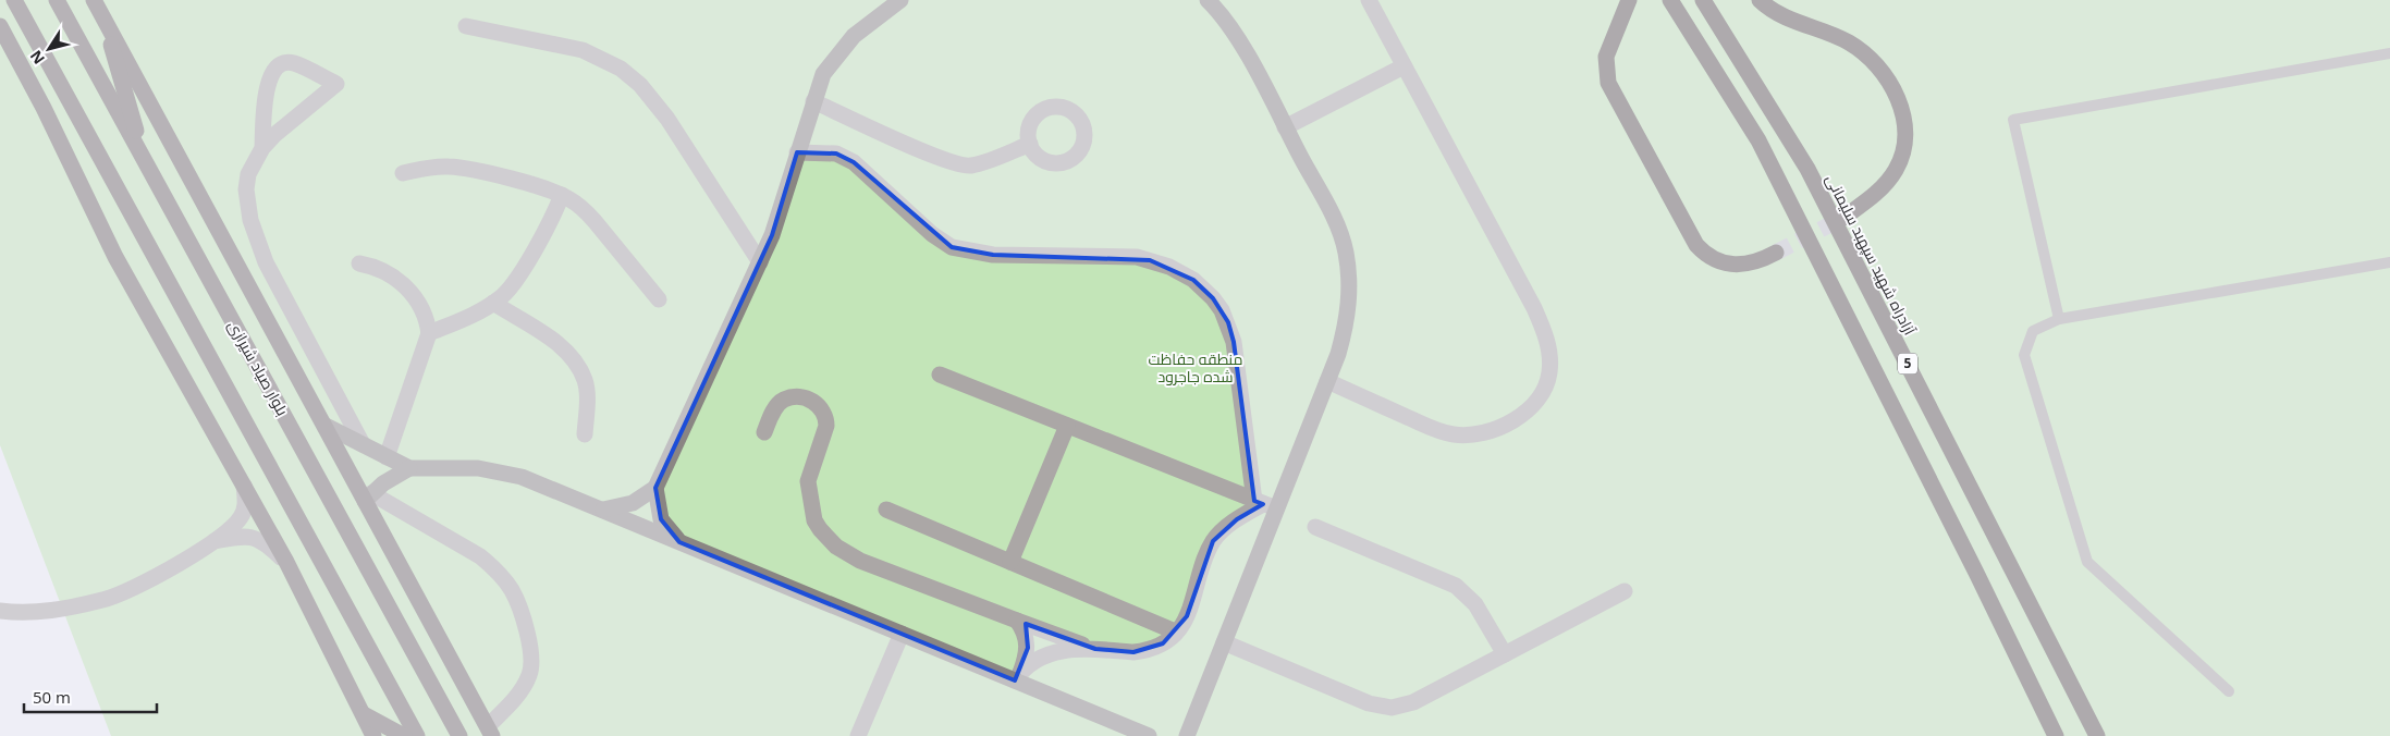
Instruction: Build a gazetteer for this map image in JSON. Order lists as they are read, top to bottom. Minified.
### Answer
{"streets":{"highway":["آزادراه شهید سپهبد سلیمانی","5"],"main road":["بلوار صیاد شیرازی"]},"parks":["منطقه حفاظت شده جاجرود"],"scale_bar":"50 m","north":"bottom left"}
